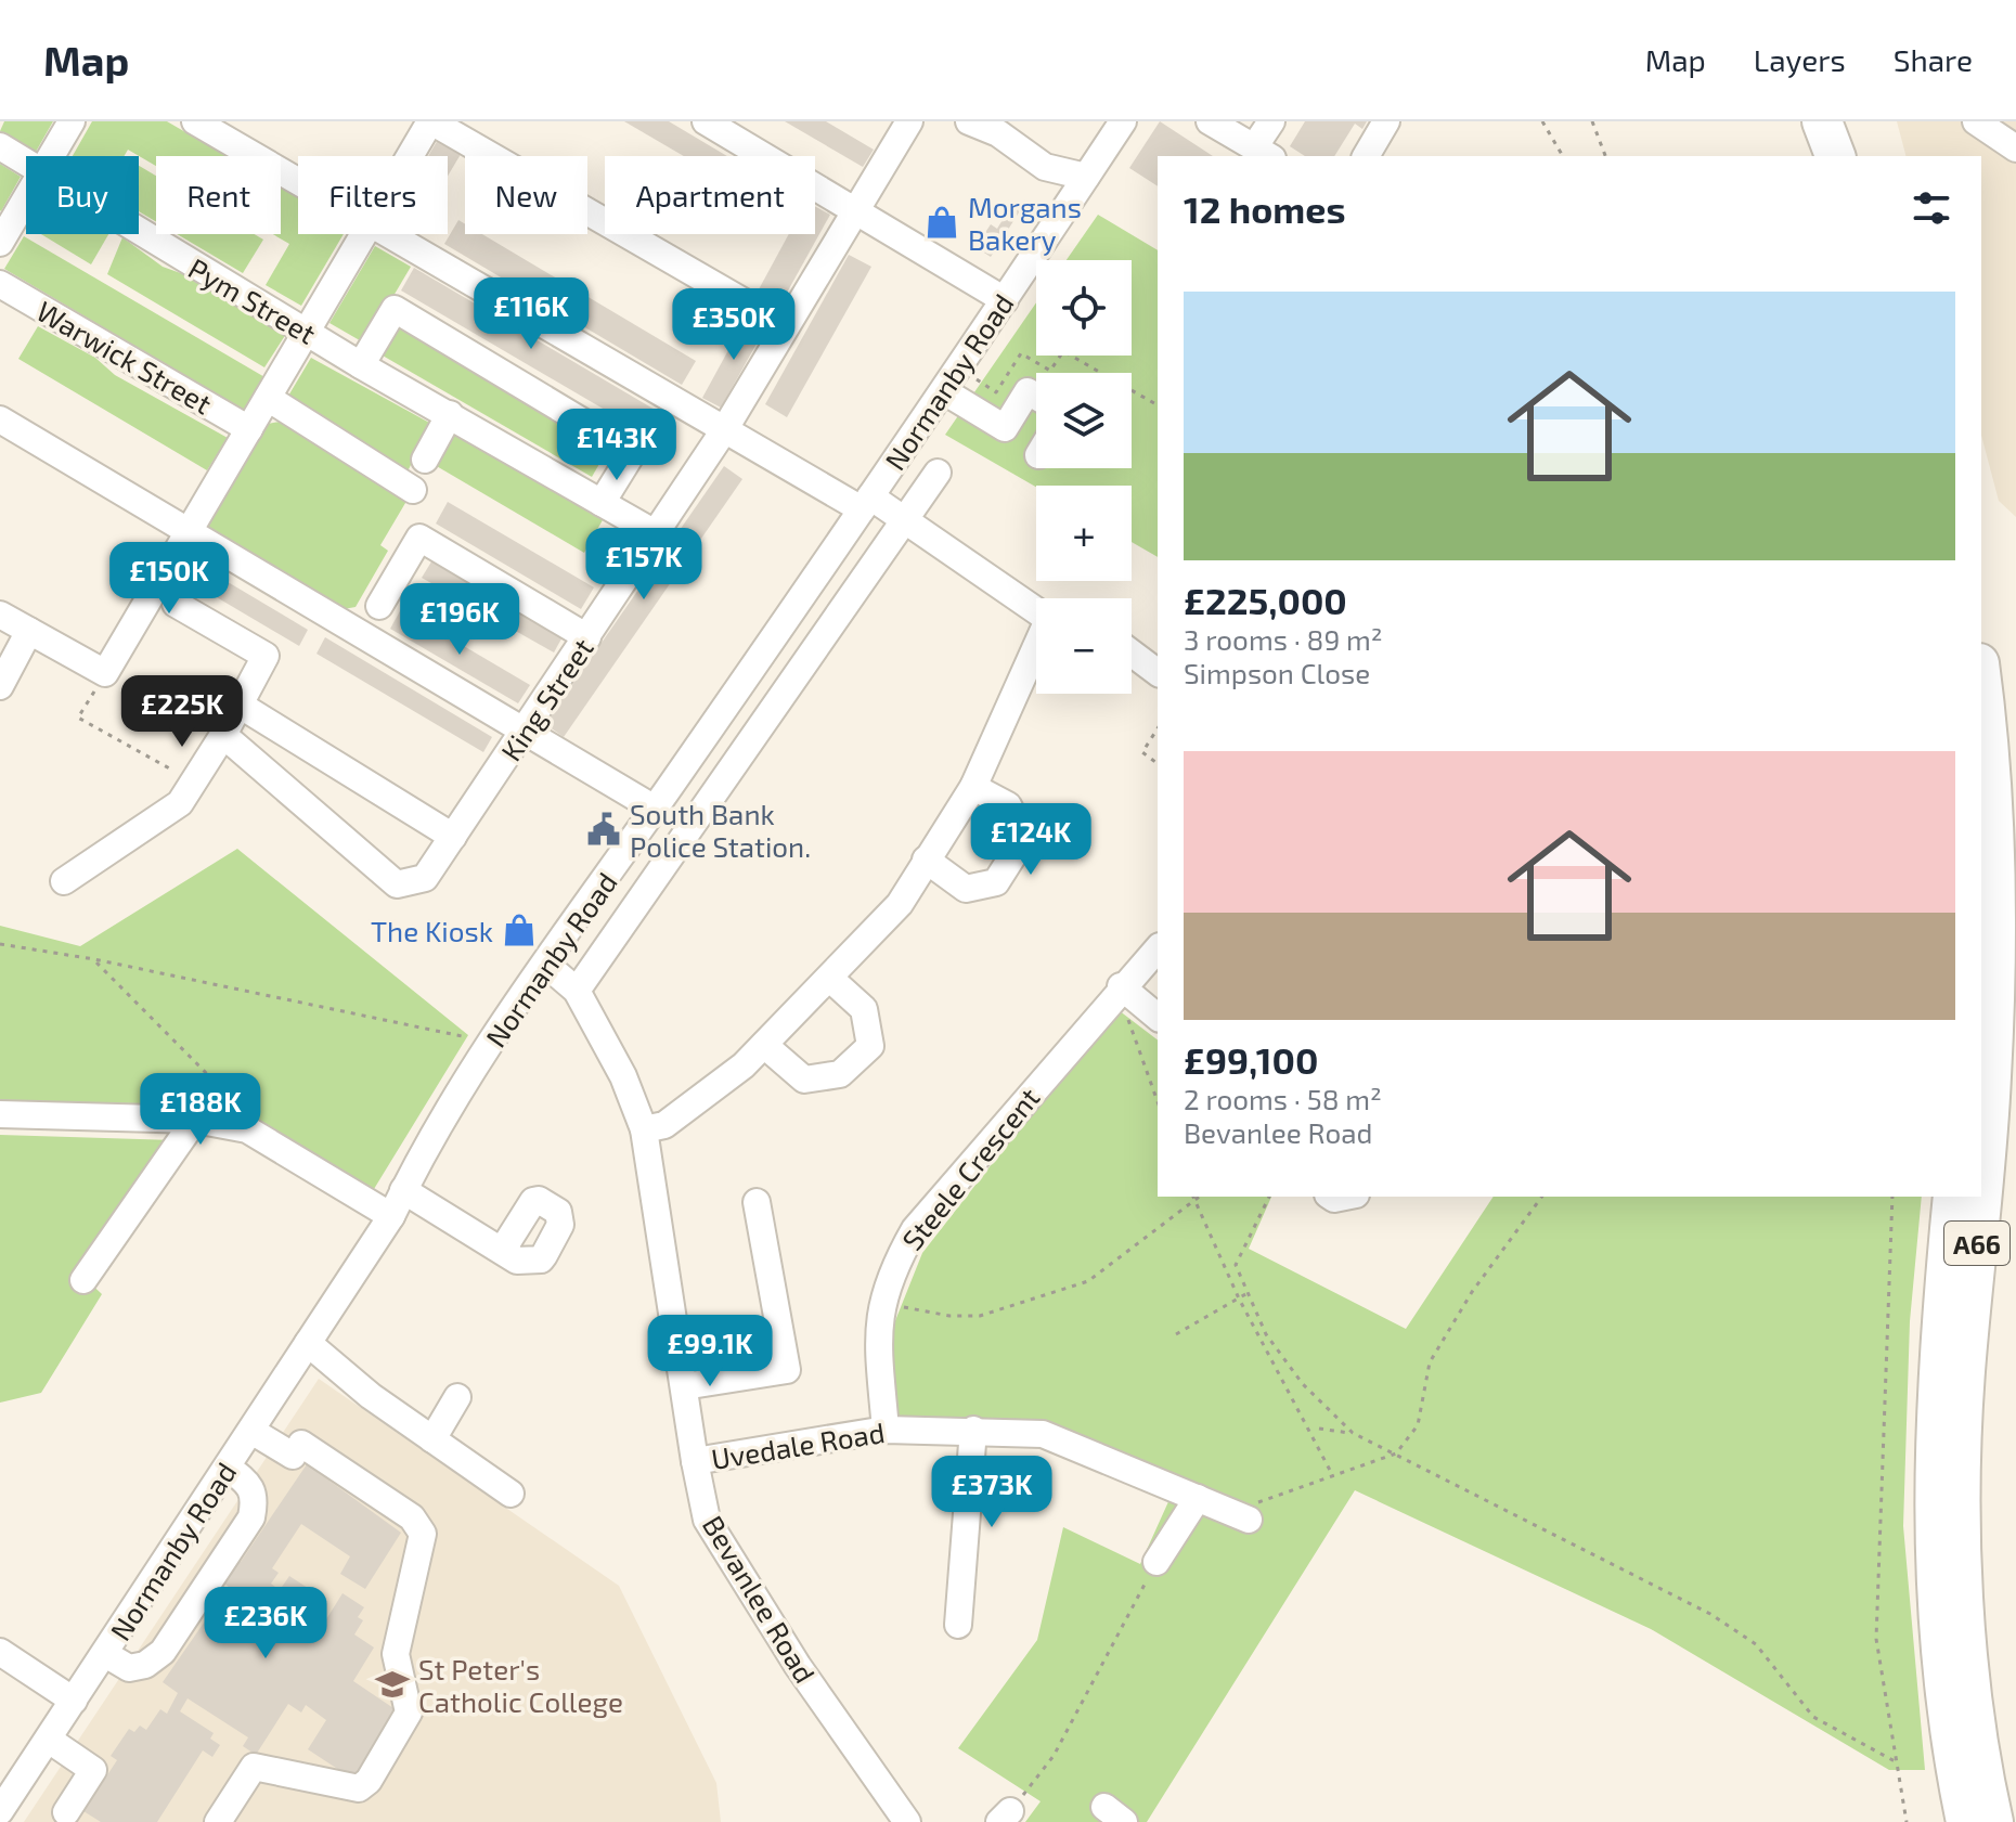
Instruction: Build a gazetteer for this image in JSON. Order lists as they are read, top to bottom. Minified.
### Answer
{"streets":{"highway":["A66"],"street":["Pym Street","Warwick Street","Normanby Road","King Street","Steele Crescent","Uvedale Road","Bevanlee Road"]},"crossings":[["Normanby Road","Bevanlee Road"],["Steele Crescent","Uvedale Road"],["Uvedale Road","Bevanlee Road"]],"places":{"shop":["Morgans Bakery","The Kiosk"],"public building":["South Bank Police Station."],"school or university":["St Peter's Catholic College"]},"page":{"header":"Map","nav":["Map","Layers","Share"],"chip":["Buy","Rent","Filters","New","Apartment"],"heading":"12 homes","map_buttons":["+","−"],"list":[{"name":"£225,000","note":"3 rooms · 89 m² · Simpson Close"},{"name":"£99,100","note":"2 rooms · 58 m² · Bevanlee Road"}],"price":["£116K","£350K","£143K","£157K","£150K","£196K","£225K","£124K","£188K","£99.1K","£373K","£236K"]}}
